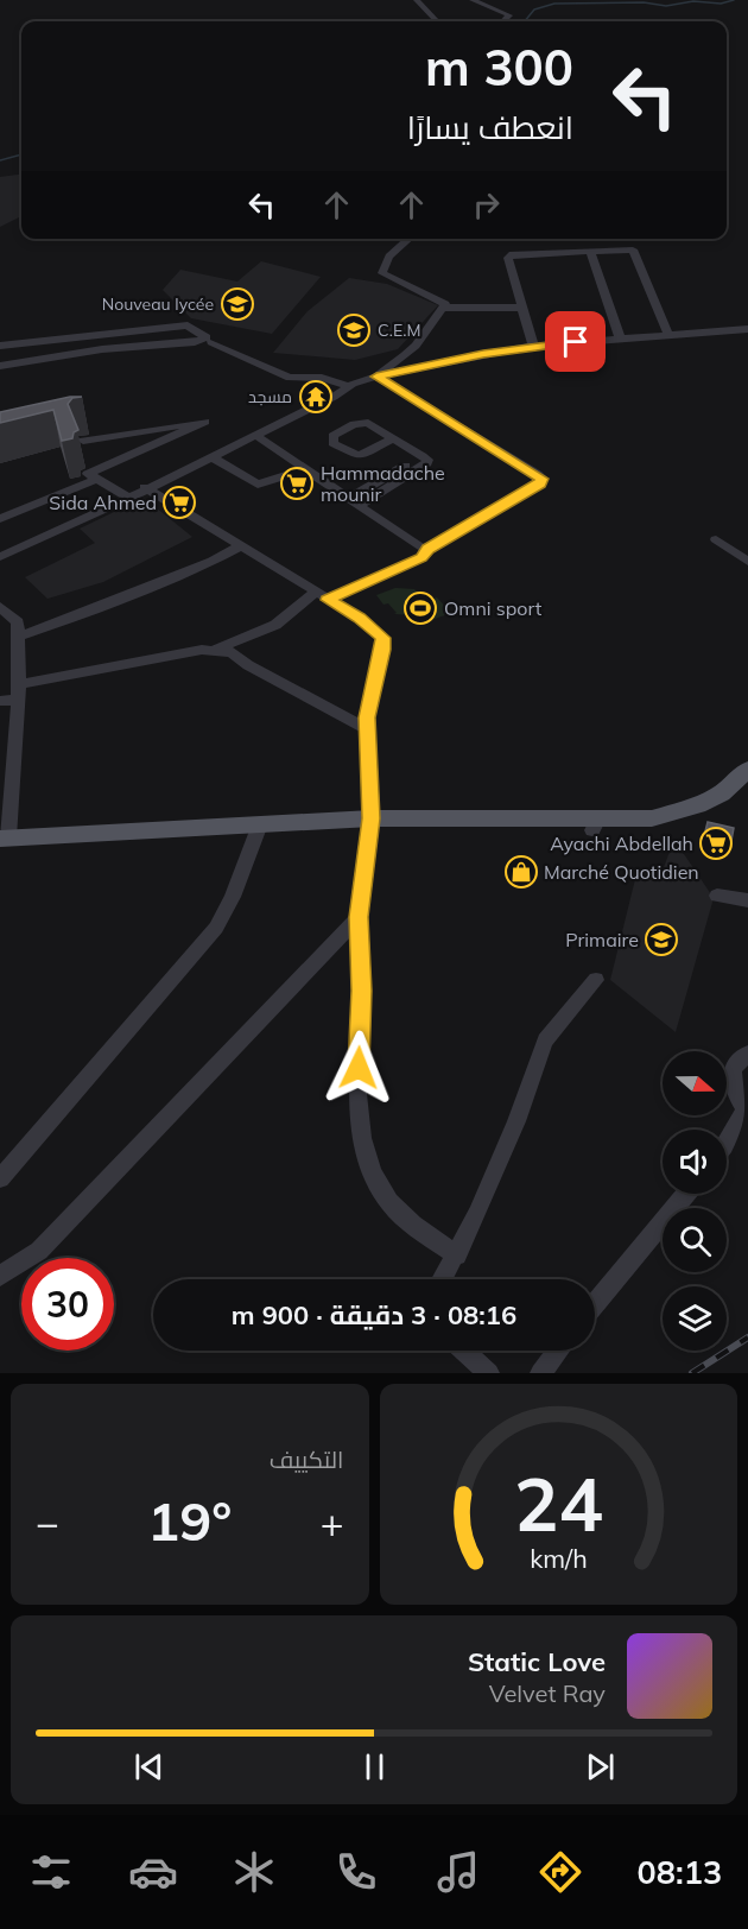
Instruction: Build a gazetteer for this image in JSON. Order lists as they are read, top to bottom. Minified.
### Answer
{"places":{"school or university":["Nouveau lycée","C.E.M","Primaire"],"temple":["مسجد"],"supermarket":["Hammadache mounir","Sida Ahmed","Ayachi Abdellah"],"sports":["Omni sport"],"shop":["Marché Quotidien"]},"north":"right","page":{"turn":["300 m","انعطف يسارًا"],"limit":"30","trip":"08:16 · 3 دقيقة · 900 m","tile":"التكييف","heat":["−","19°","+"],"song":["Static Love","Velvet Ray"],"tabs":"08:13","gauge":["24","km/h"]}}
